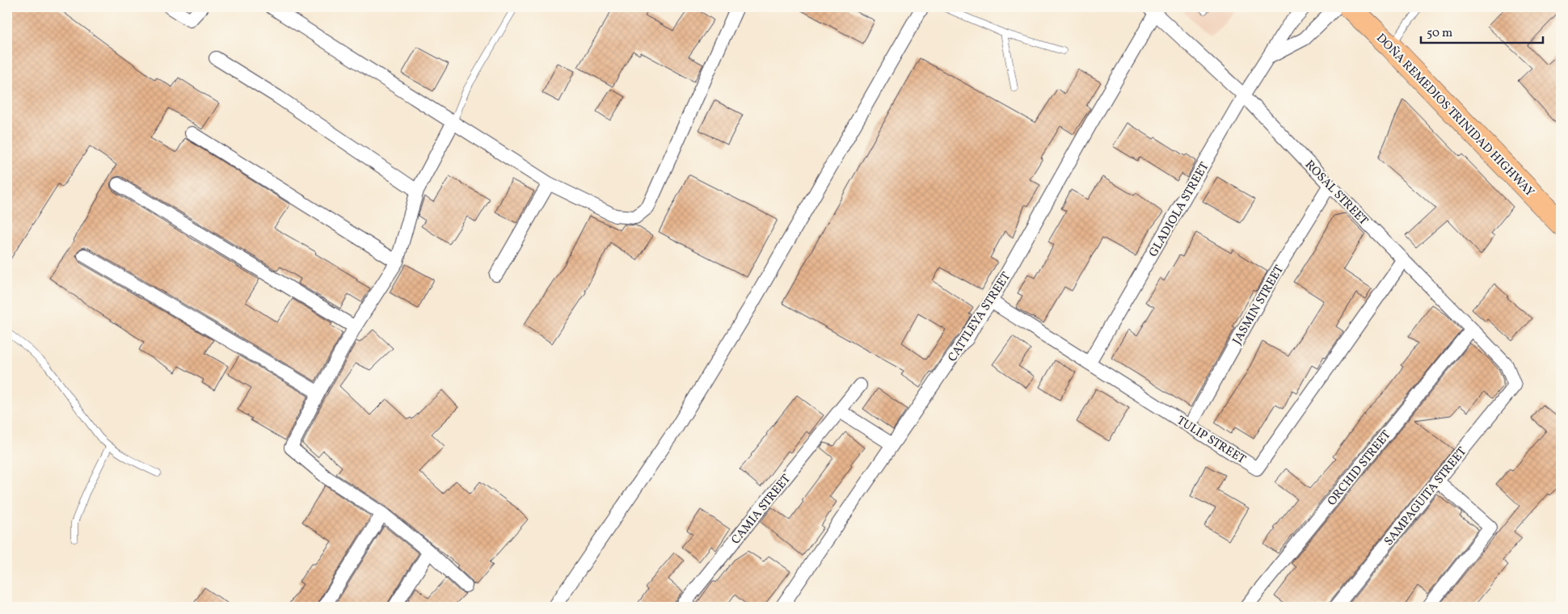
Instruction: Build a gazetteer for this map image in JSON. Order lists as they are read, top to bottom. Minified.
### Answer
{"streets":{"highway":["DOÑA REMEDIOS TRINIDAD HIGHWAY"],"street":["ROSAL STREET","GLADIOLA STREET","JASMIN STREET","CATTLEYA STREET","TULIP STREET","ORCHID STREET","SAMPAGUITA STREET","CAMIA STREET"]},"crossings":[["ROSAL STREET","GLADIOLA STREET"],["ROSAL STREET","JASMIN STREET"],["ROSAL STREET","CATTLEYA STREET"],["ROSAL STREET","TULIP STREET"],["ROSAL STREET","ORCHID STREET"],["ROSAL STREET","SAMPAGUITA STREET"],["GLADIOLA STREET","TULIP STREET"],["JASMIN STREET","TULIP STREET"],["CATTLEYA STREET","TULIP STREET"]],"scale_bar":"50 m"}
